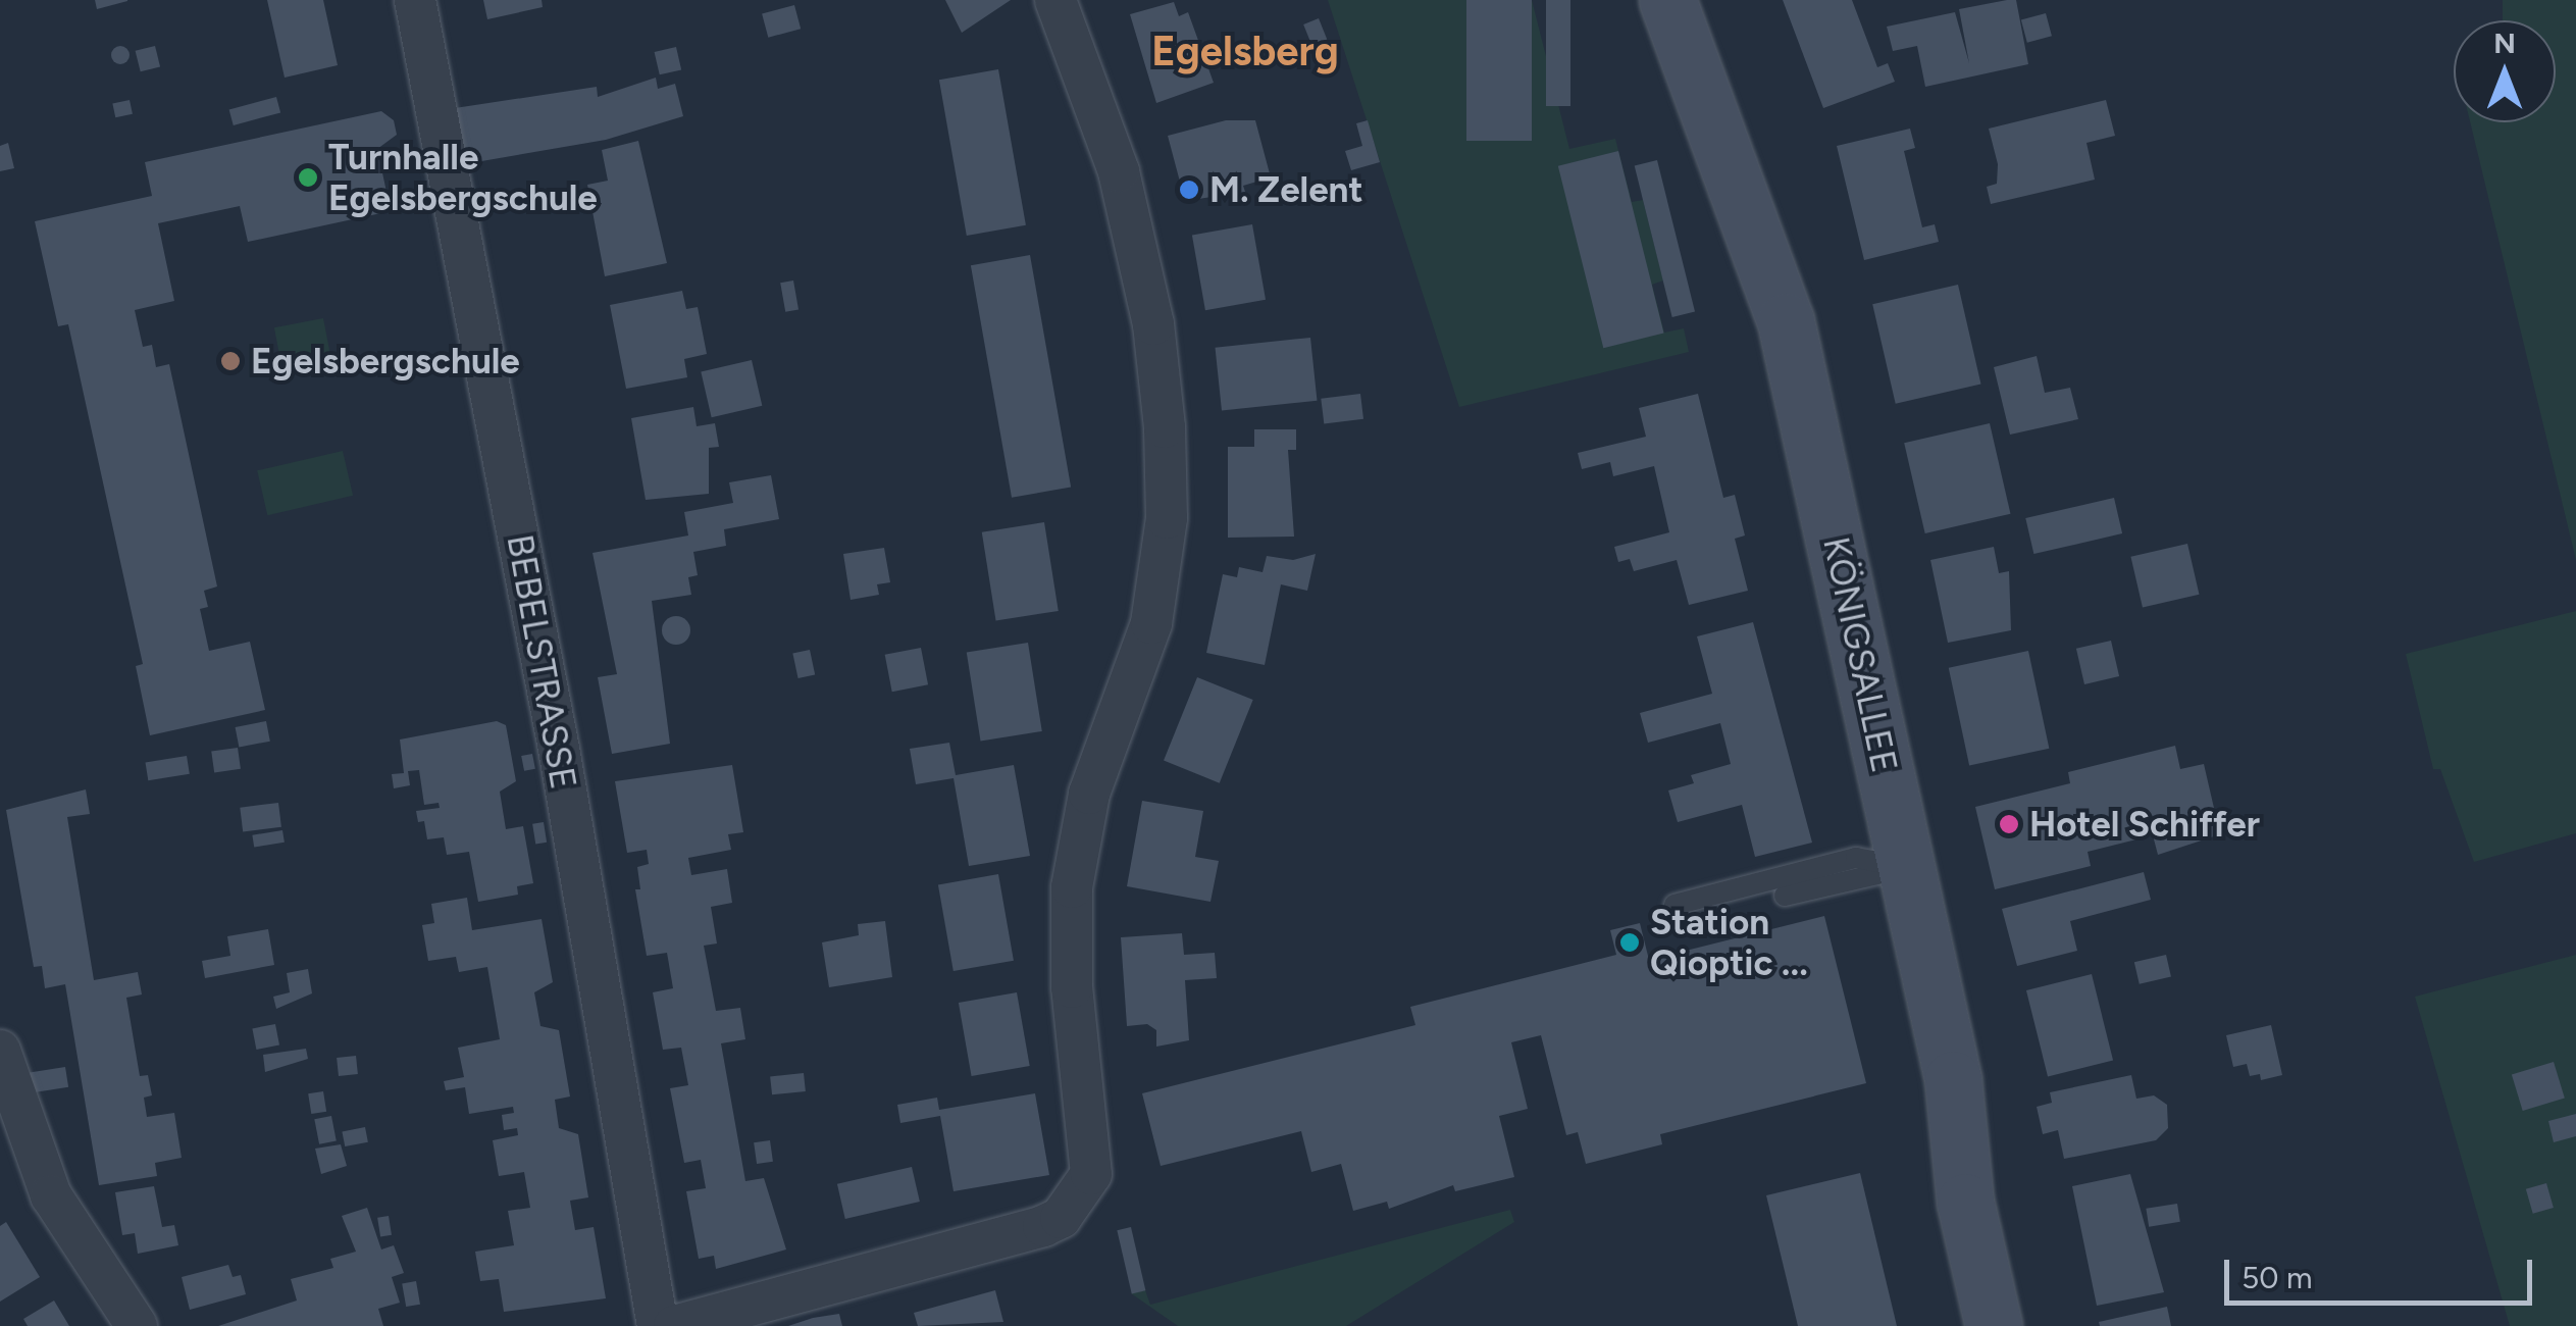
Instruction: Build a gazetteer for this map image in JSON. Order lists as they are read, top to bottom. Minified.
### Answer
{"streets":{"street":["KÖNIGSALLEE","BEBELSTRASSE"]},"districts":["Egelsberg"],"places":["Turnhalle Egelsbergschule","M. Zelent","Egelsbergschule","Hotel Schiffer","Station Qioptic ..."],"scale_bar":"50 m","north":"top"}
